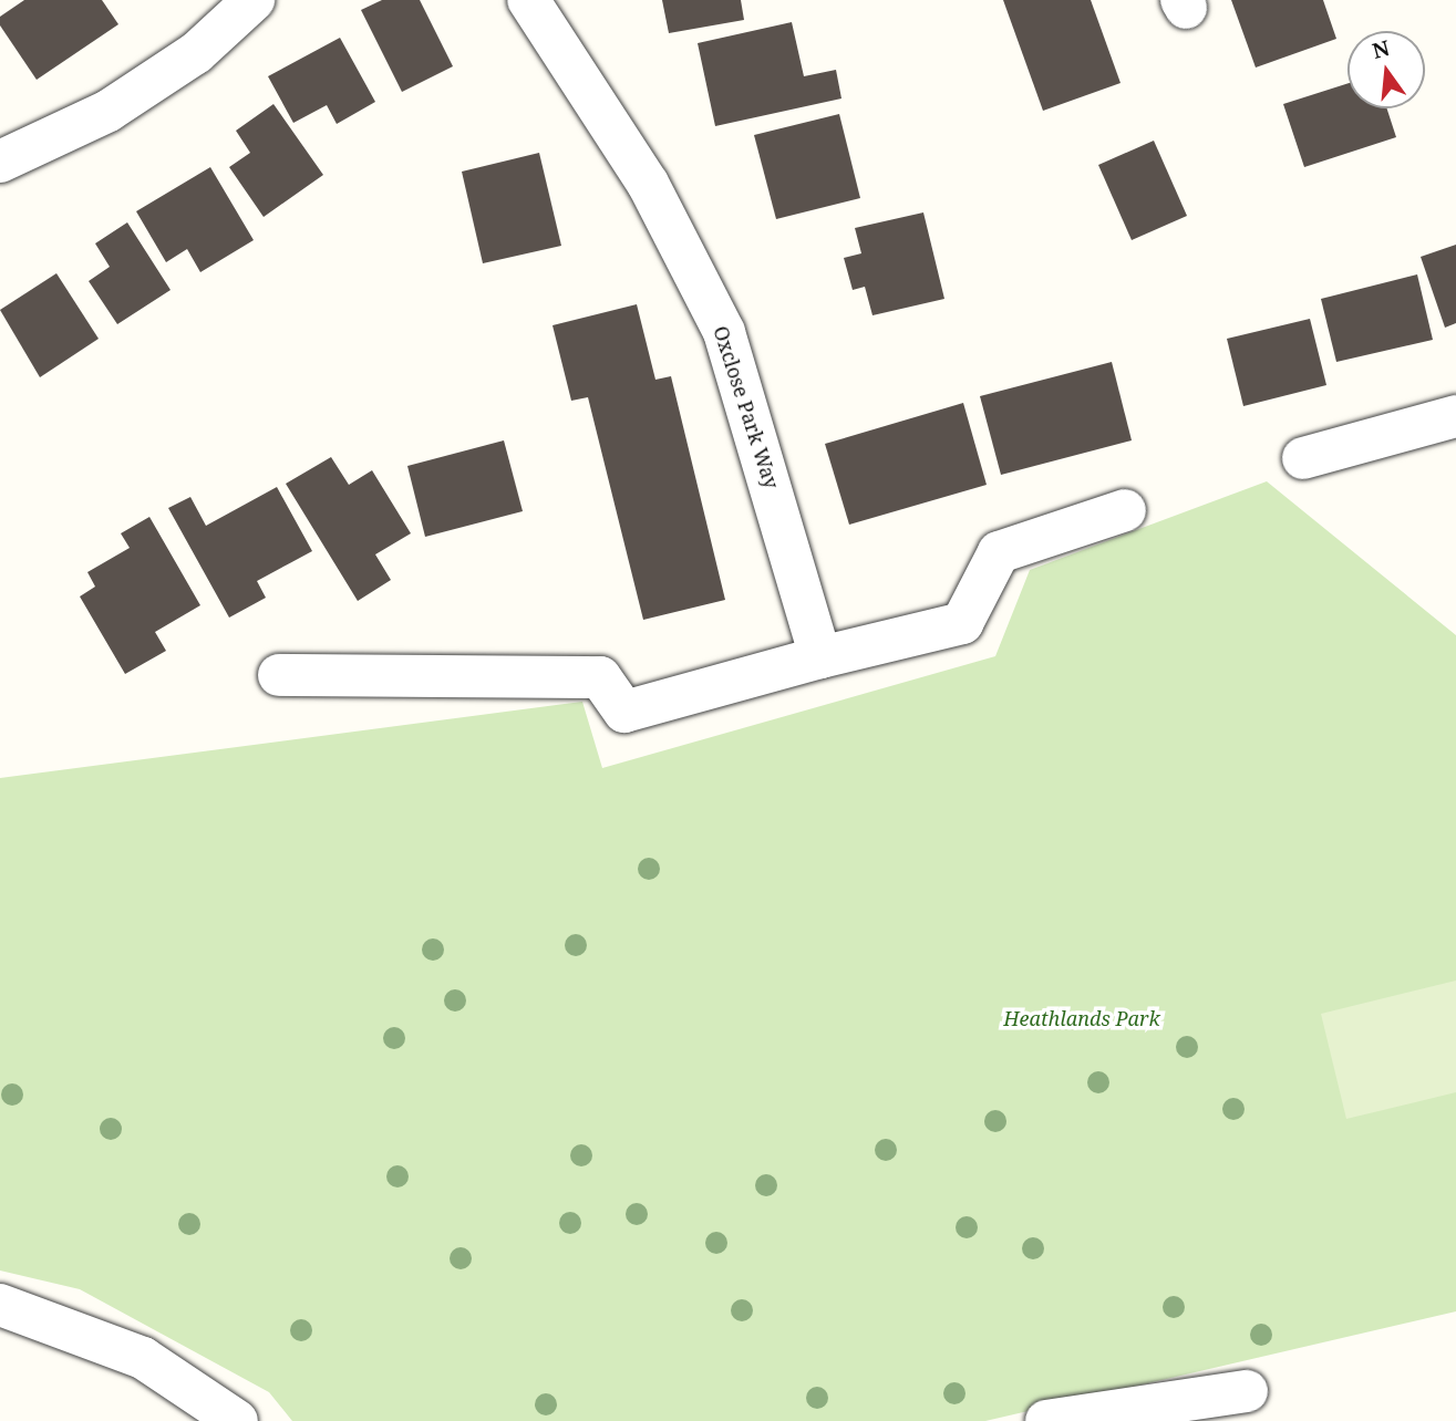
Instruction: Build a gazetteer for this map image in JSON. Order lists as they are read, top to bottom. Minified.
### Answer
{"streets":{"street":["Oxclose Park Way"]},"parks":["Heathlands Park"],"north":"top"}
